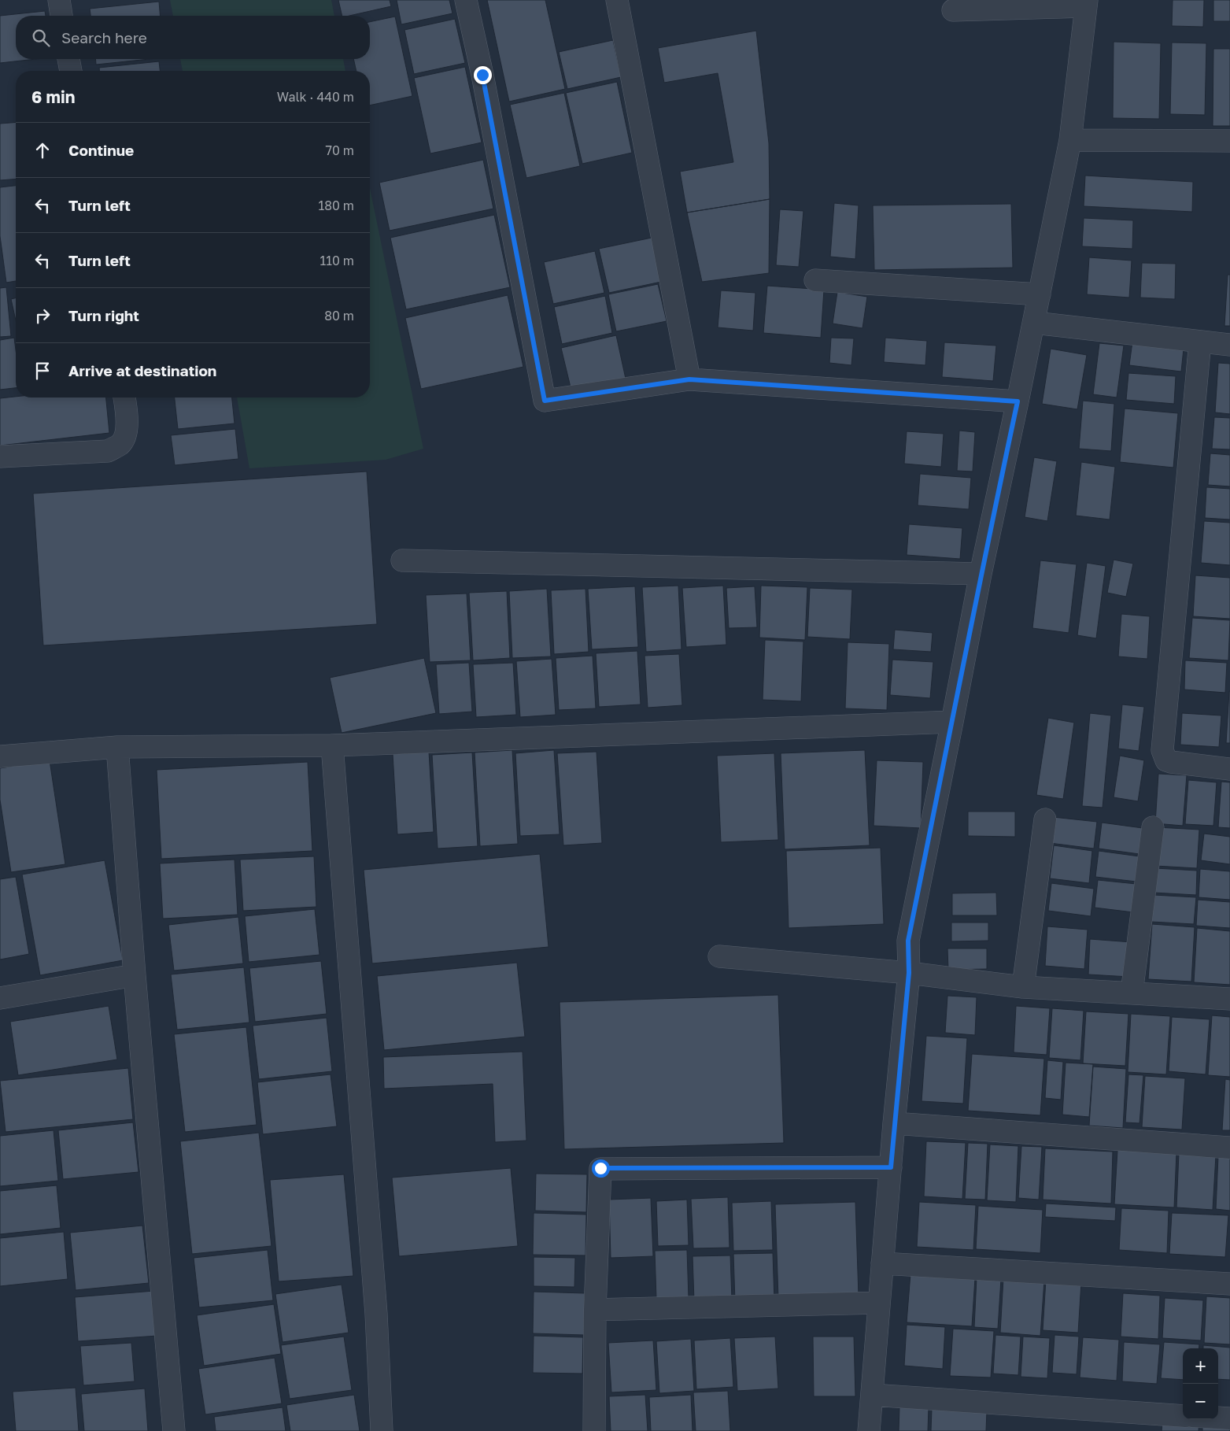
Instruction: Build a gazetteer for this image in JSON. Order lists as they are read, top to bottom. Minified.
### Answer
{"page":{"search":"Search here","heading":["6 min","Walk · 440 m"],"list":[["Continue","70 m"],["Turn left","180 m"],["Turn left","110 m"],["Turn right","80 m"],"Arrive at destination"],"map_buttons":["+","−"]}}
